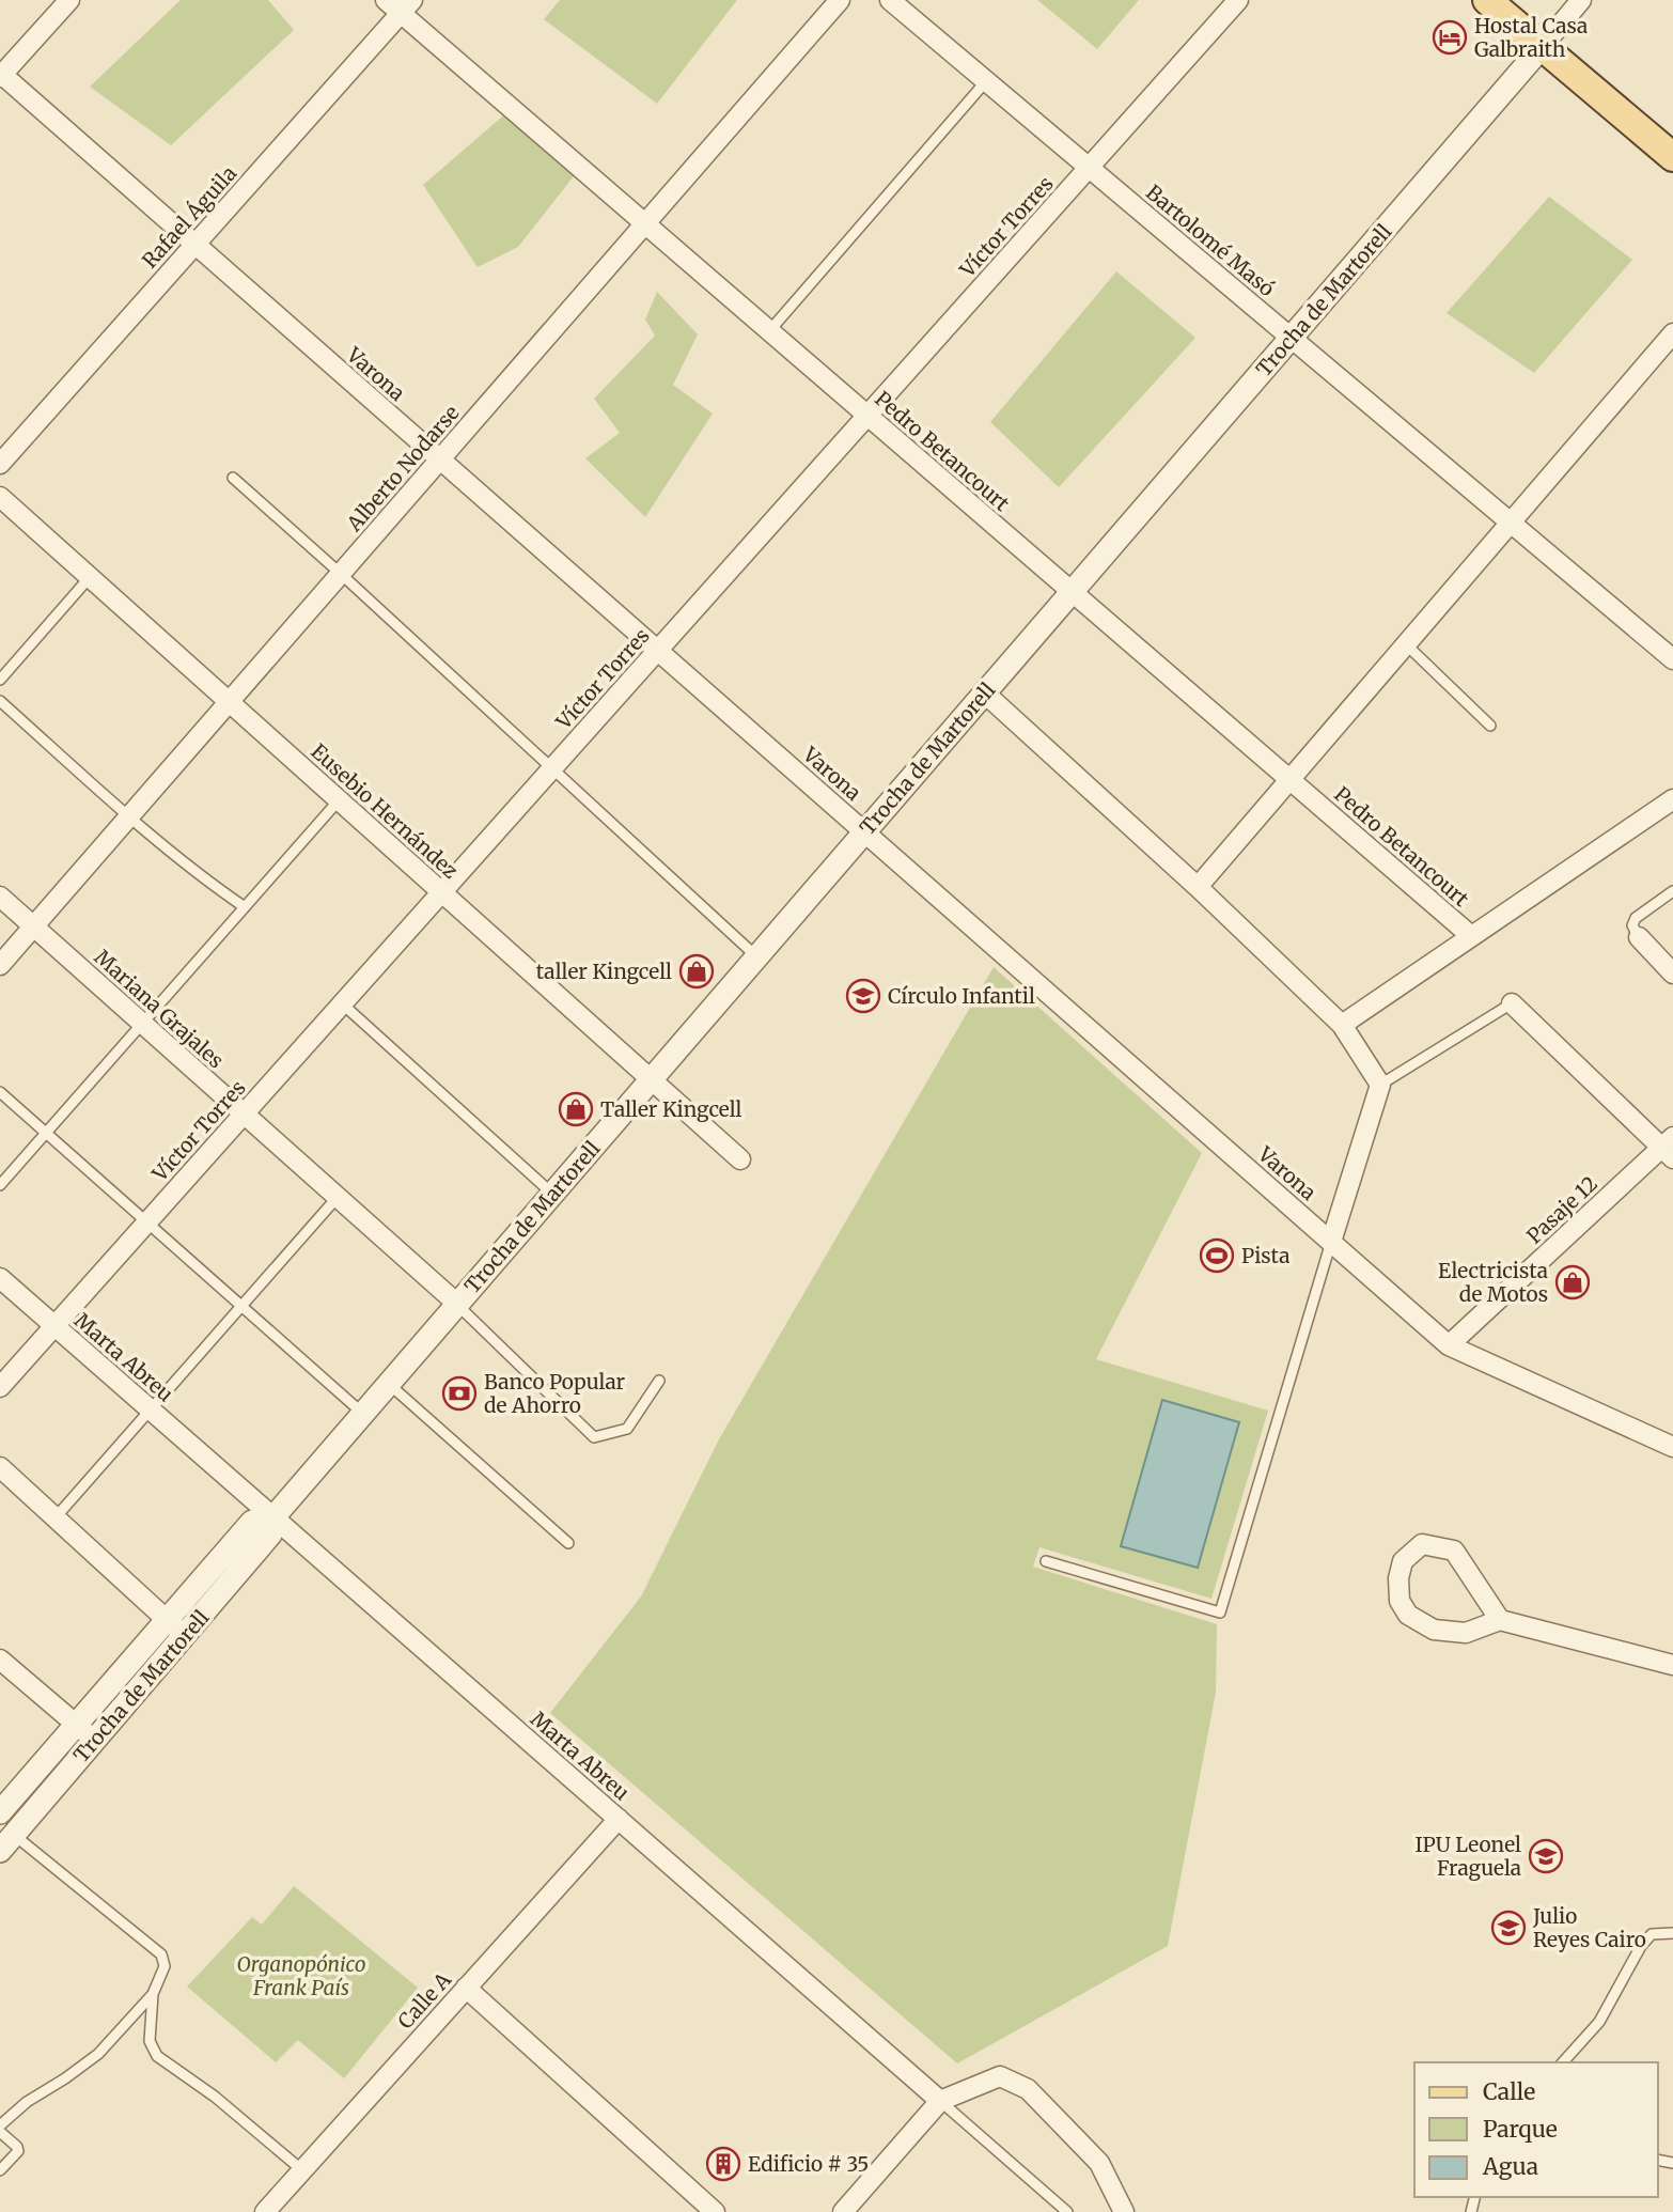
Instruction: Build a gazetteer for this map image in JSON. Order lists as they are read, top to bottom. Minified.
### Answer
{"streets":{"street":["Rafael Águila","Víctor Torres","Bartolomé Masó","Trocha de Martorell","Varona","Pedro Betancourt","Alberto Nodarse","Eusebio Hernández","Mariana Grajales","Pasaje 12","Marta Abreu","Calle A"]},"crossings":[["Rafael Águila","Varona"],["Rafael Águila","Pedro Betancourt"],["Víctor Torres","Bartolomé Masó"],["Víctor Torres","Varona"],["Víctor Torres","Pedro Betancourt"],["Víctor Torres","Eusebio Hernández"],["Víctor Torres","Mariana Grajales"],["Víctor Torres","Marta Abreu"],["Bartolomé Masó","Trocha de Martorell"],["Trocha de Martorell","Varona"],["Trocha de Martorell","Pedro Betancourt"],["Trocha de Martorell","Eusebio Hernández"],["Trocha de Martorell","Mariana Grajales"],["Trocha de Martorell","Marta Abreu"],["Varona","Alberto Nodarse"],["Varona","Pasaje 12"],["Pedro Betancourt","Alberto Nodarse"],["Alberto Nodarse","Eusebio Hernández"],["Alberto Nodarse","Mariana Grajales"],["Marta Abreu","Calle A"]],"parks":["Organopónico Frank País"],"places":{"hotel":["Hostal Casa Galbraith"],"shop":["taller Kingcell","Taller Kingcell","Electricista de Motos"],"school or university":["Círculo Infantil","IPU Leonel Fraguela","Julio Reyes Cairo"],"sports":["Pista"],"bank":["Banco Popular de Ahorro"],"building":["Edificio # 35"]},"legend":["Calle","Parque","Agua"]}
